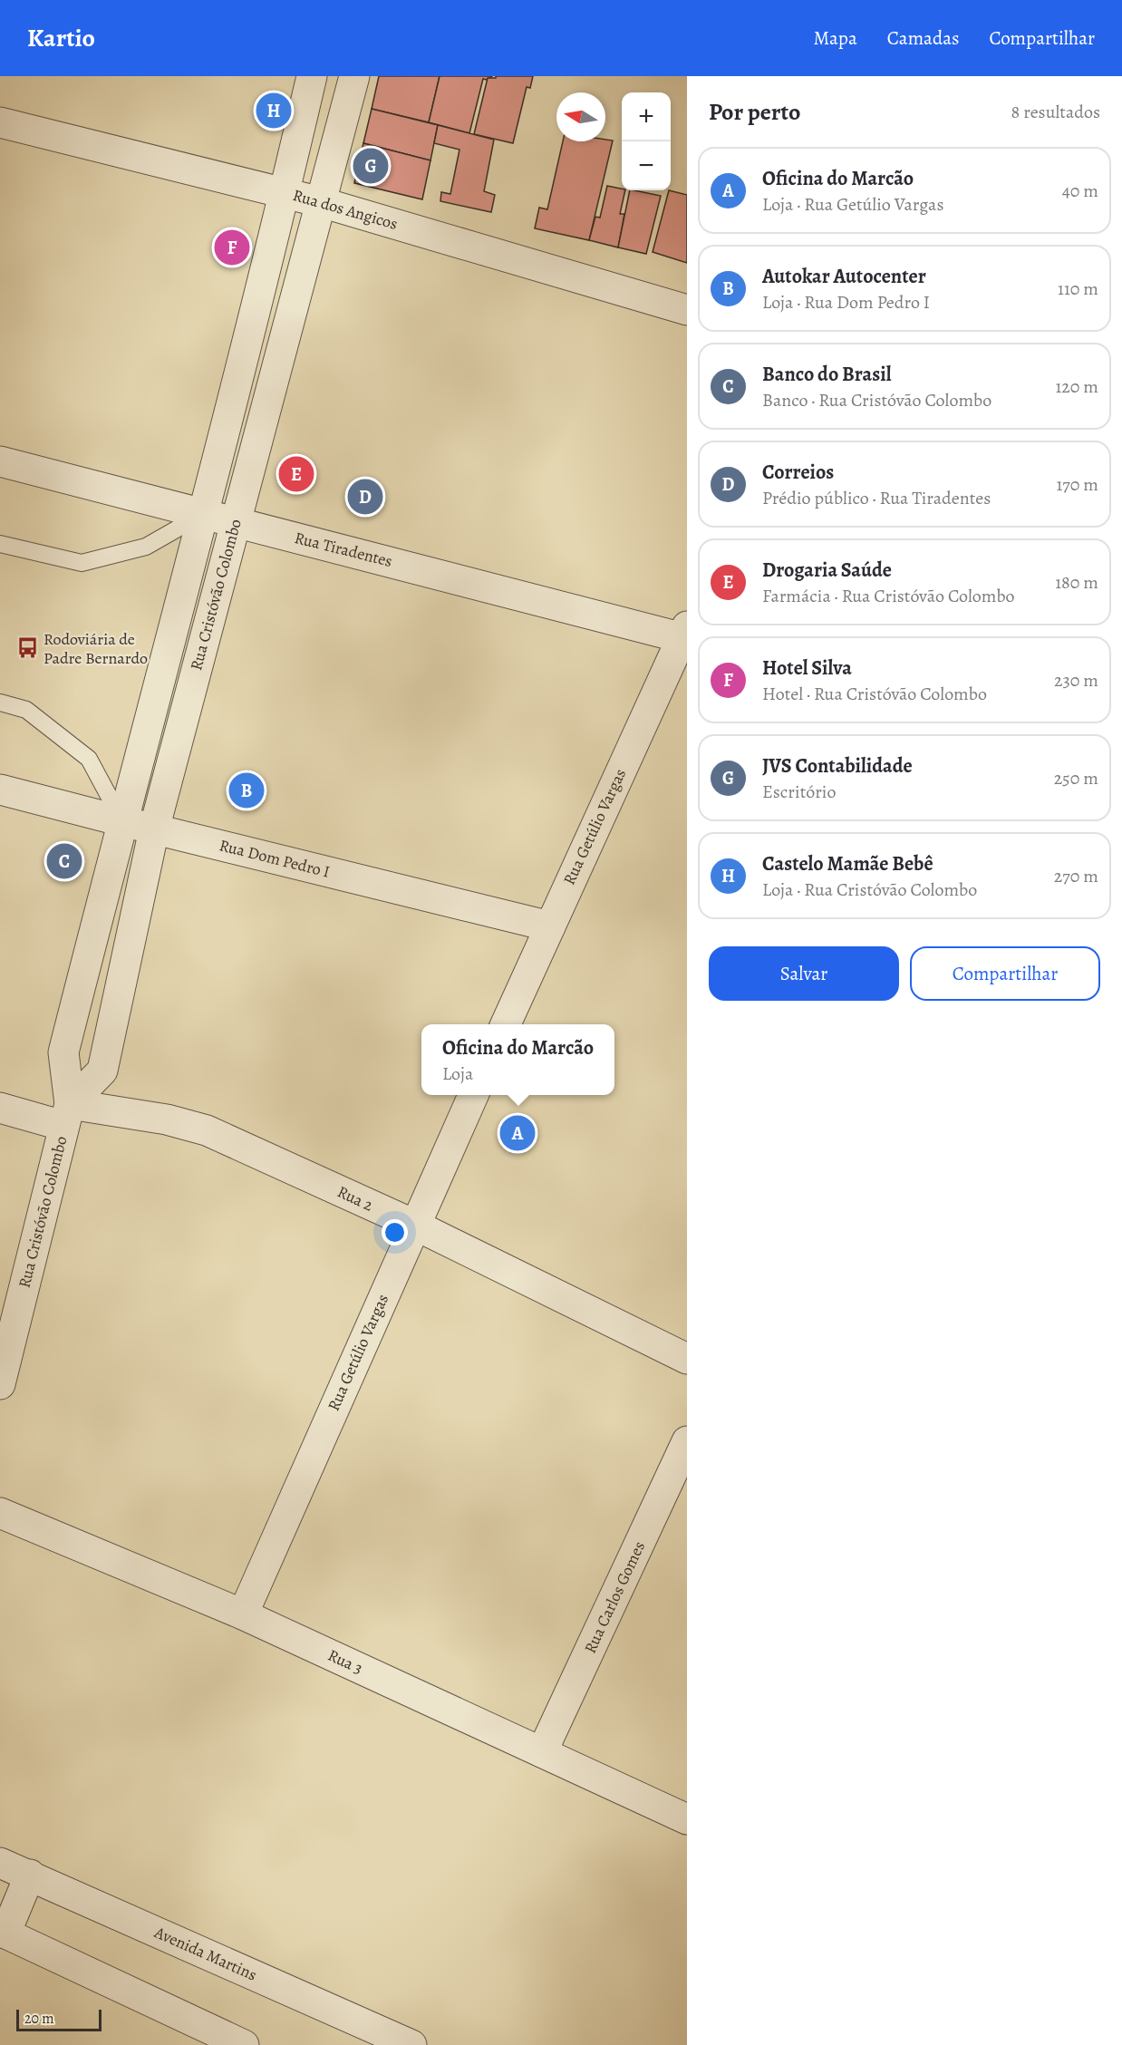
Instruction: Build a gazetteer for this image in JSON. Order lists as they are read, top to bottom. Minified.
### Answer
{"streets":{"street":["Rua dos Angicos","Rua Tiradentes","Rua Cristóvão Colombo","Rua Getúlio Vargas","Rua Dom Pedro I","Rua 2","Rua Carlos Gomes","Rua 3","Avenida Martins"]},"crossings":[["Rua dos Angicos","Rua Cristóvão Colombo"],["Rua Tiradentes","Rua Cristóvão Colombo"],["Rua Tiradentes","Rua Getúlio Vargas"],["Rua Cristóvão Colombo","Rua Dom Pedro I"],["Rua Cristóvão Colombo","Rua 2"],["Rua Getúlio Vargas","Rua Dom Pedro I"],["Rua Getúlio Vargas","Rua 2"],["Rua Getúlio Vargas","Rua 3"],["Rua Carlos Gomes","Rua 3"]],"places":{"bus stop":["Rodoviária de Padre Bernardo"]},"scale_bar":"20 m","north":"left","page":{"header":"Kartio","nav":["Mapa","Camadas","Compartilhar"],"heading":["Por perto","8 resultados"],"pins":["H","G","F","E","D","B","C","A"],"map_buttons":["+","−"],"list":[{"mark":"A","name":"Oficina do Marcão","note":"Loja · Rua Getúlio Vargas","value":"40 m"},{"mark":"B","name":"Autokar Autocenter","note":"Loja · Rua Dom Pedro I","value":"110 m"},{"mark":"C","name":"Banco do Brasil","note":"Banco · Rua Cristóvão Colombo","value":"120 m"},{"mark":"D","name":"Correios","note":"Prédio público · Rua Tiradentes","value":"170 m"},{"mark":"E","name":"Drogaria Saúde","note":"Farmácia · Rua Cristóvão Colombo","value":"180 m"},{"mark":"F","name":"Hotel Silva","note":"Hotel · Rua Cristóvão Colombo","value":"230 m"},{"mark":"G","name":"JVS Contabilidade","note":"Escritório","value":"250 m"},{"mark":"H","name":"Castelo Mamãe Bebê","note":"Loja · Rua Cristóvão Colombo","value":"270 m"}],"buttons":["Salvar","Compartilhar"],"popup":["Oficina do Marcão","Loja"],"scale":"20 m"}}
